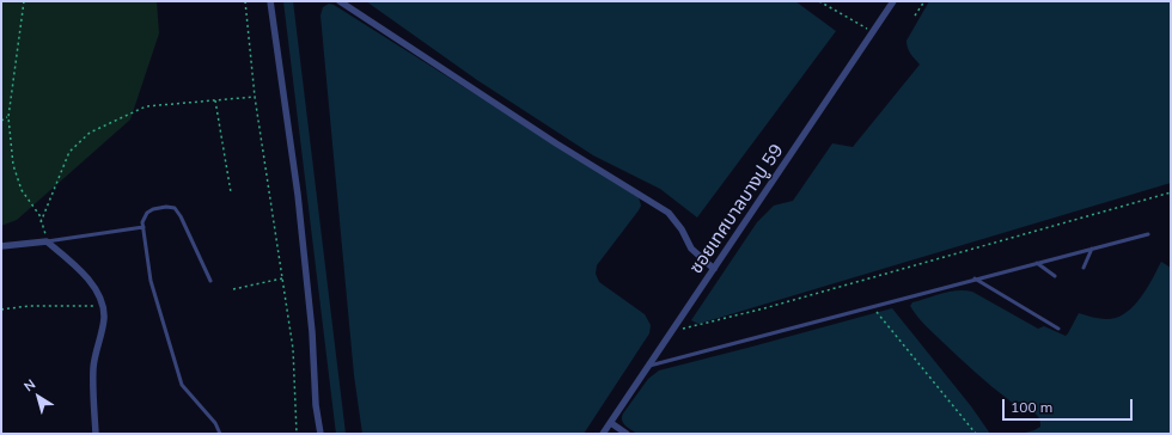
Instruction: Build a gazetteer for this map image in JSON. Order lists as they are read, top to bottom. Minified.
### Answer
{"streets":{"street":["ซอยเทศบาลบางปู 59"]},"scale_bar":"100 m","north":"top left"}
